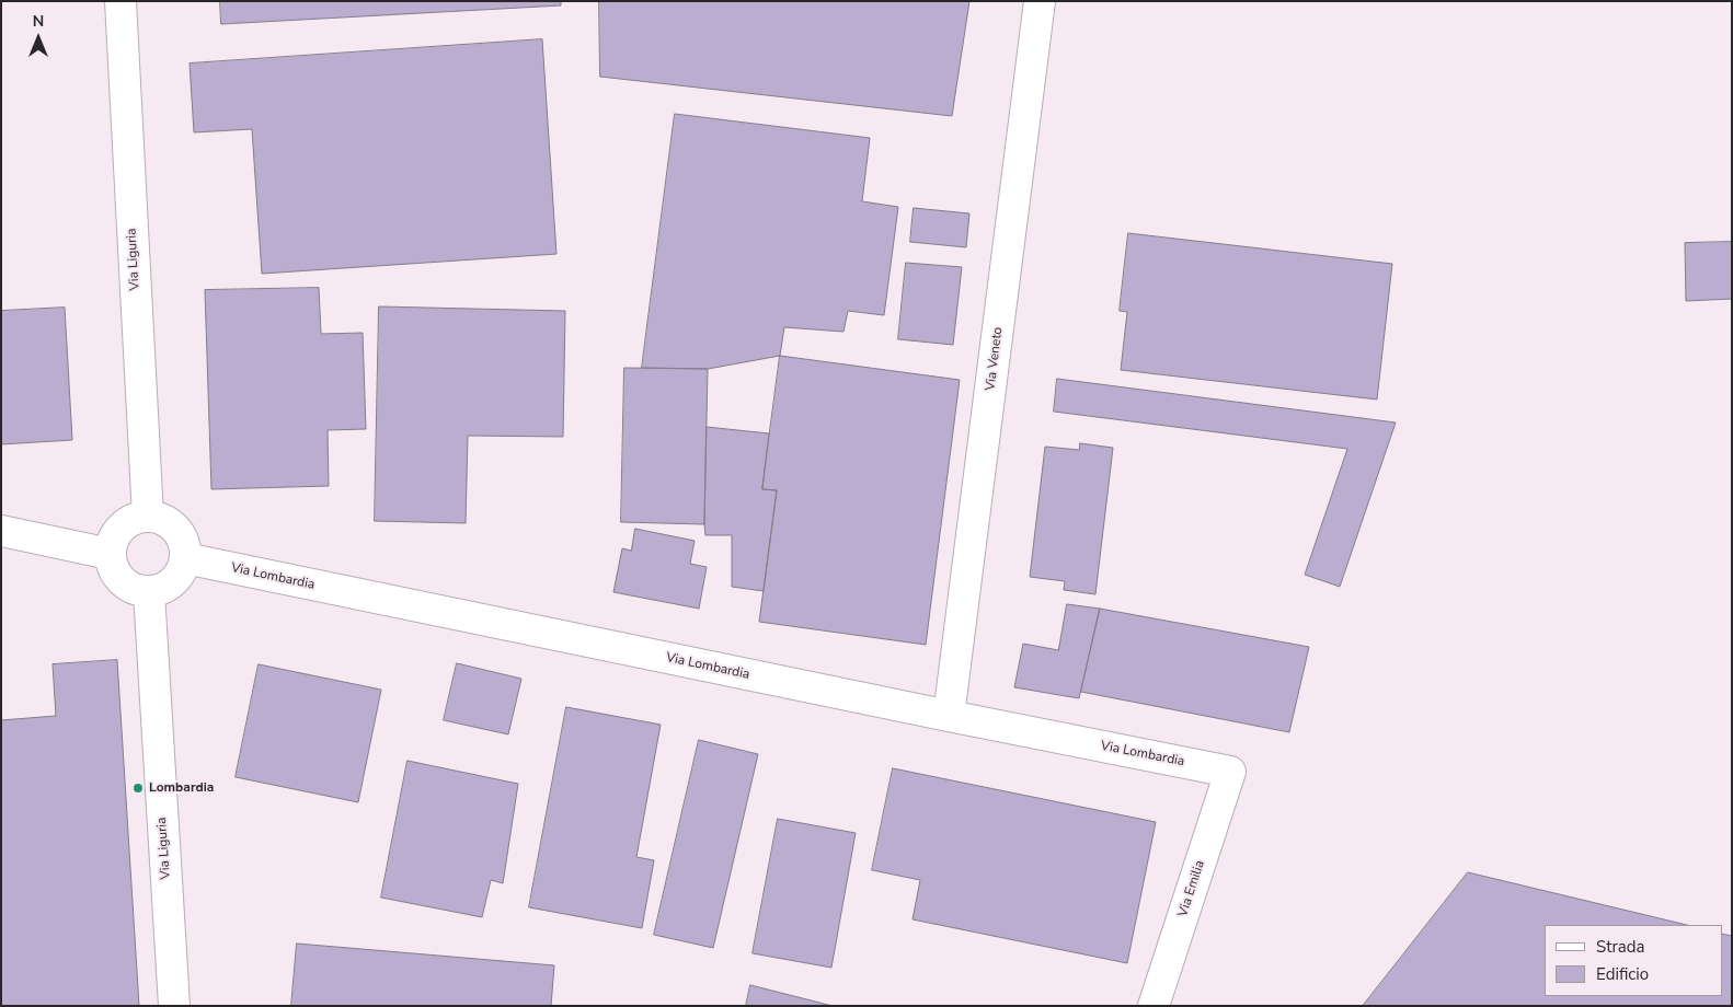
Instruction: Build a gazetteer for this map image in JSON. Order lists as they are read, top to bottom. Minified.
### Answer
{"streets":{"street":["Via Liguria","Via Veneto","Via Lombardia","Via Emilia"]},"crossings":[["Via Liguria","Via Lombardia"],["Via Veneto","Via Lombardia"],["Via Lombardia","Via Emilia"]],"places":["Lombardia"],"legend":["Strada","Edificio"],"north":"top"}
